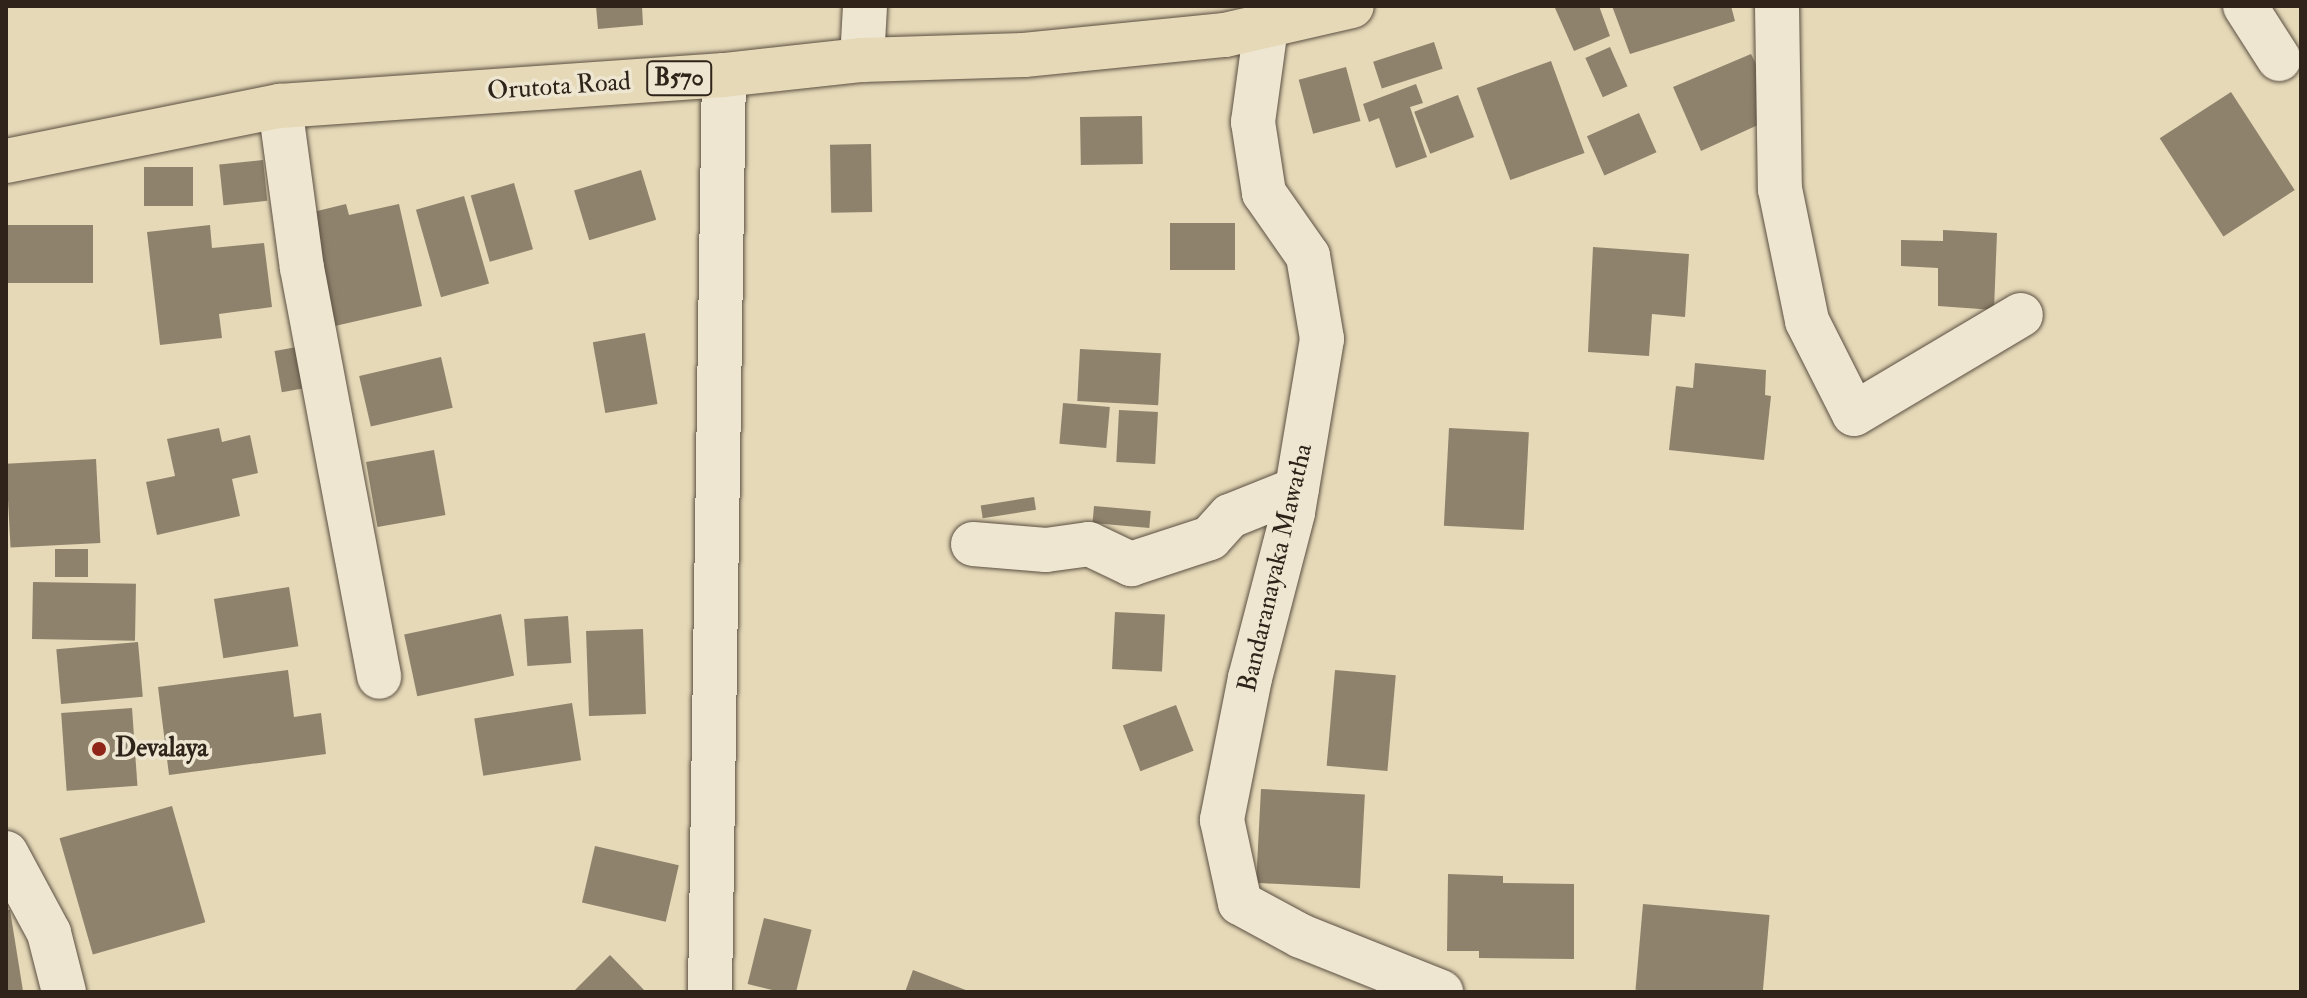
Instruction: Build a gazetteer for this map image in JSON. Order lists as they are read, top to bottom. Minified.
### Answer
{"streets":{"main road":["B570","Orutota Road"],"street":["Bandaranayaka Mawatha"]},"crossings":[["Orutota Road","Bandaranayaka Mawatha"]],"places":["Devalaya"]}
